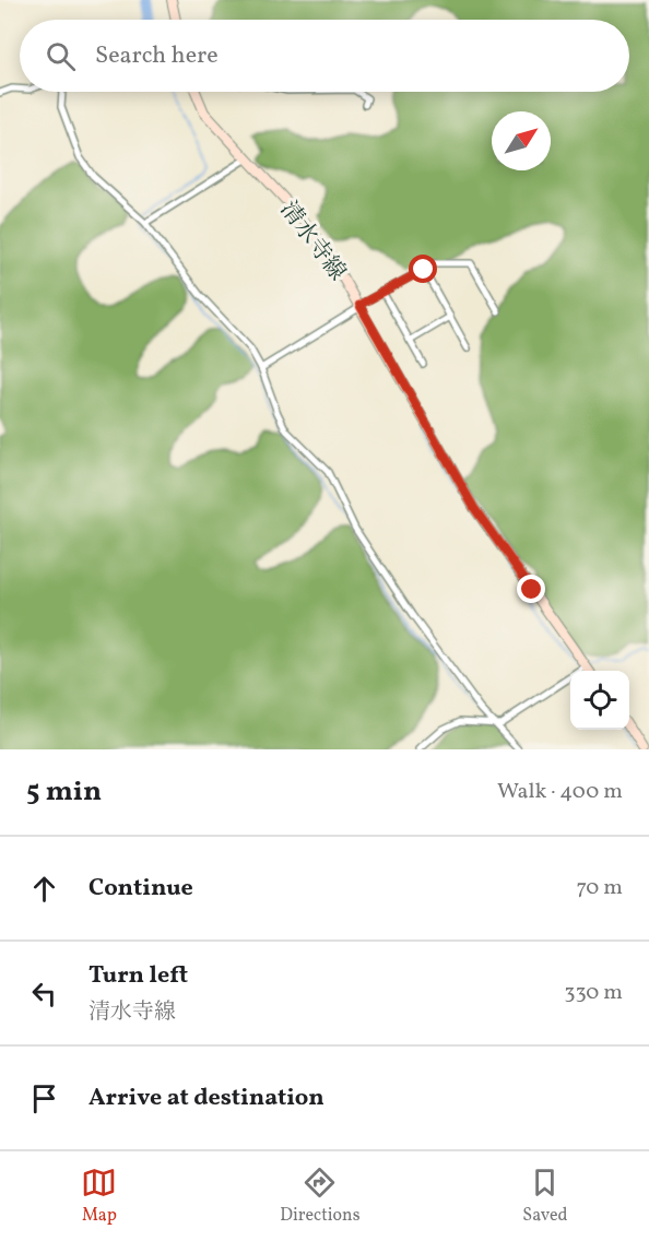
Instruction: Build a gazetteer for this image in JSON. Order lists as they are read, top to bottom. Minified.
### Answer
{"streets":{"main road":["清水寺線"]},"north":"top right","page":{"search":"Search here","heading":["5 min","Walk · 400 m"],"list":[["Continue","70 m"],["Turn left","清水寺線","330 m"],"Arrive at destination"],"nav":["Map","Directions","Saved"]}}
